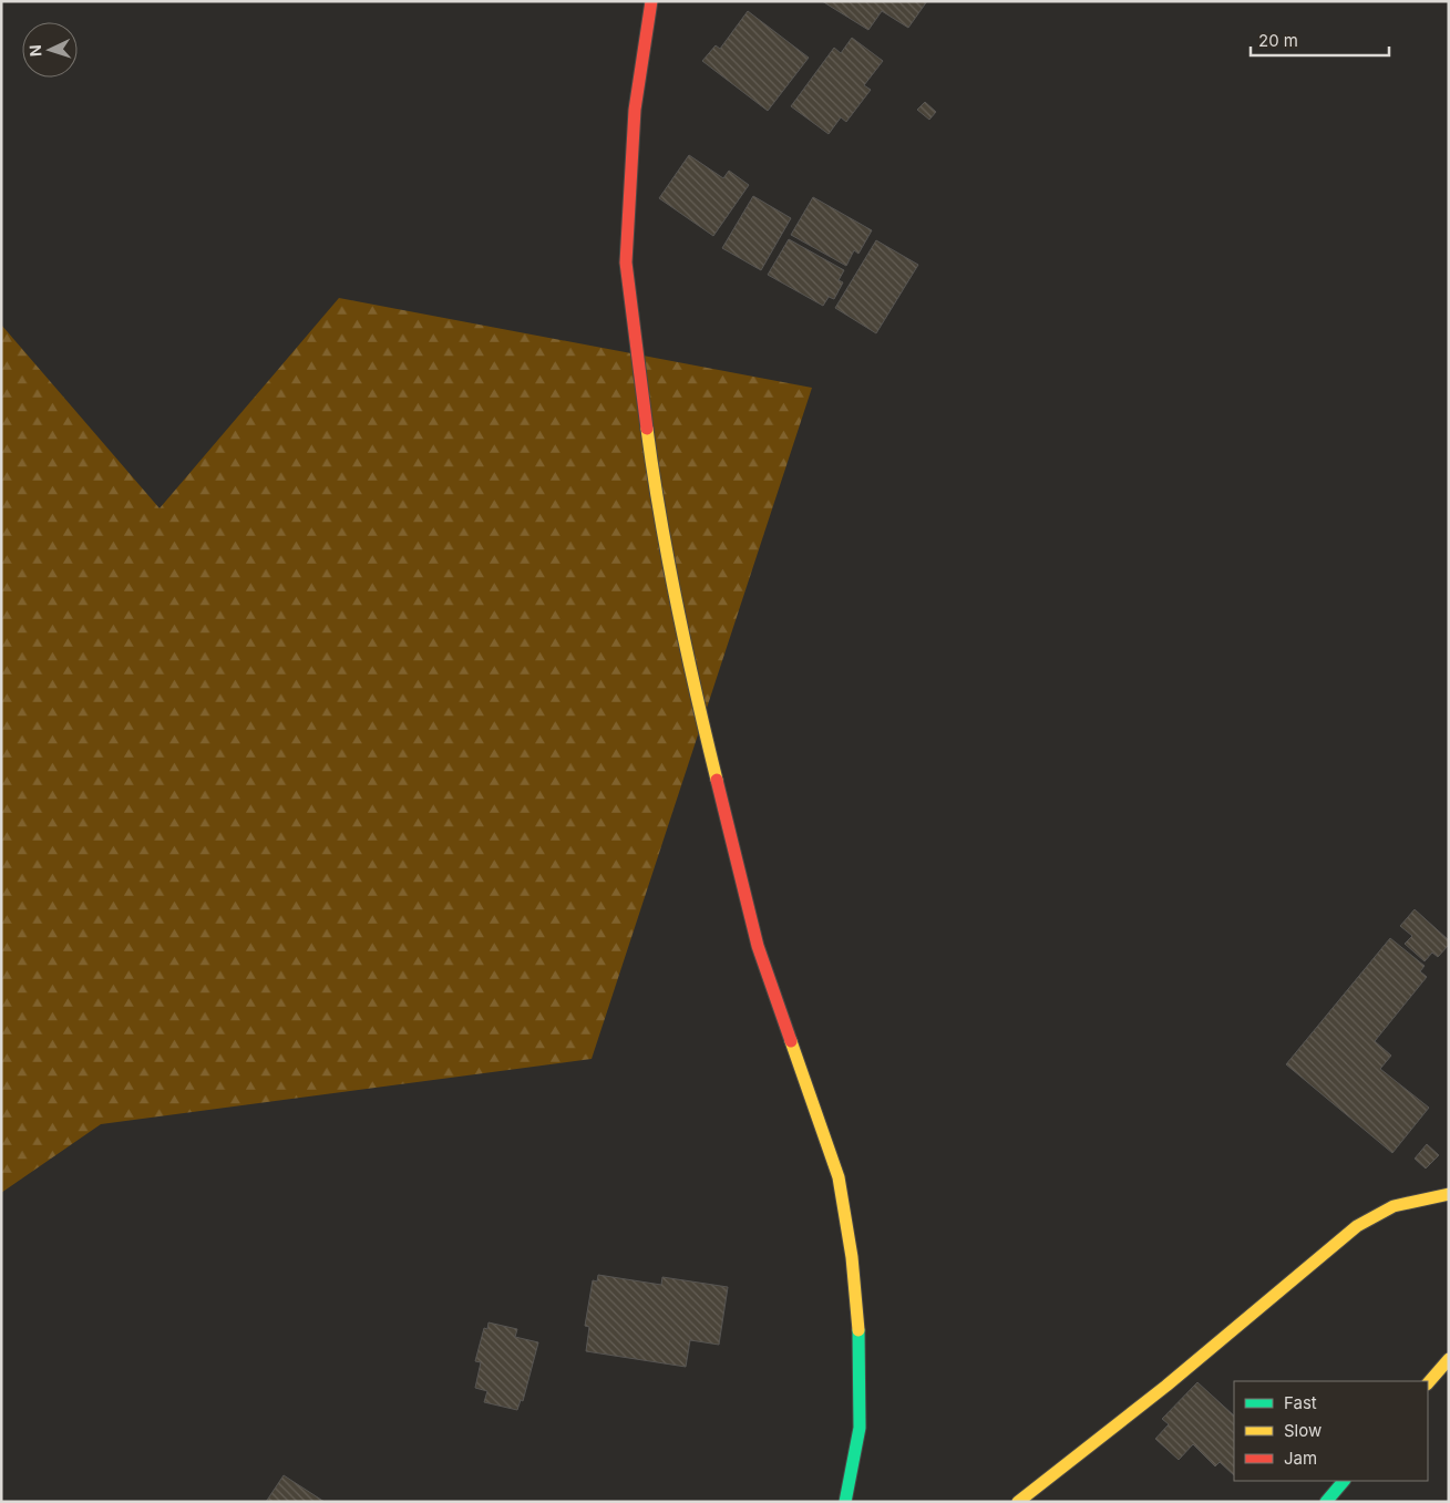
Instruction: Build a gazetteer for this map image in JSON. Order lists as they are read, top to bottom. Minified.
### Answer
{"legend":["Fast","Slow","Jam"],"scale_bar":"20 m","north":"left"}
